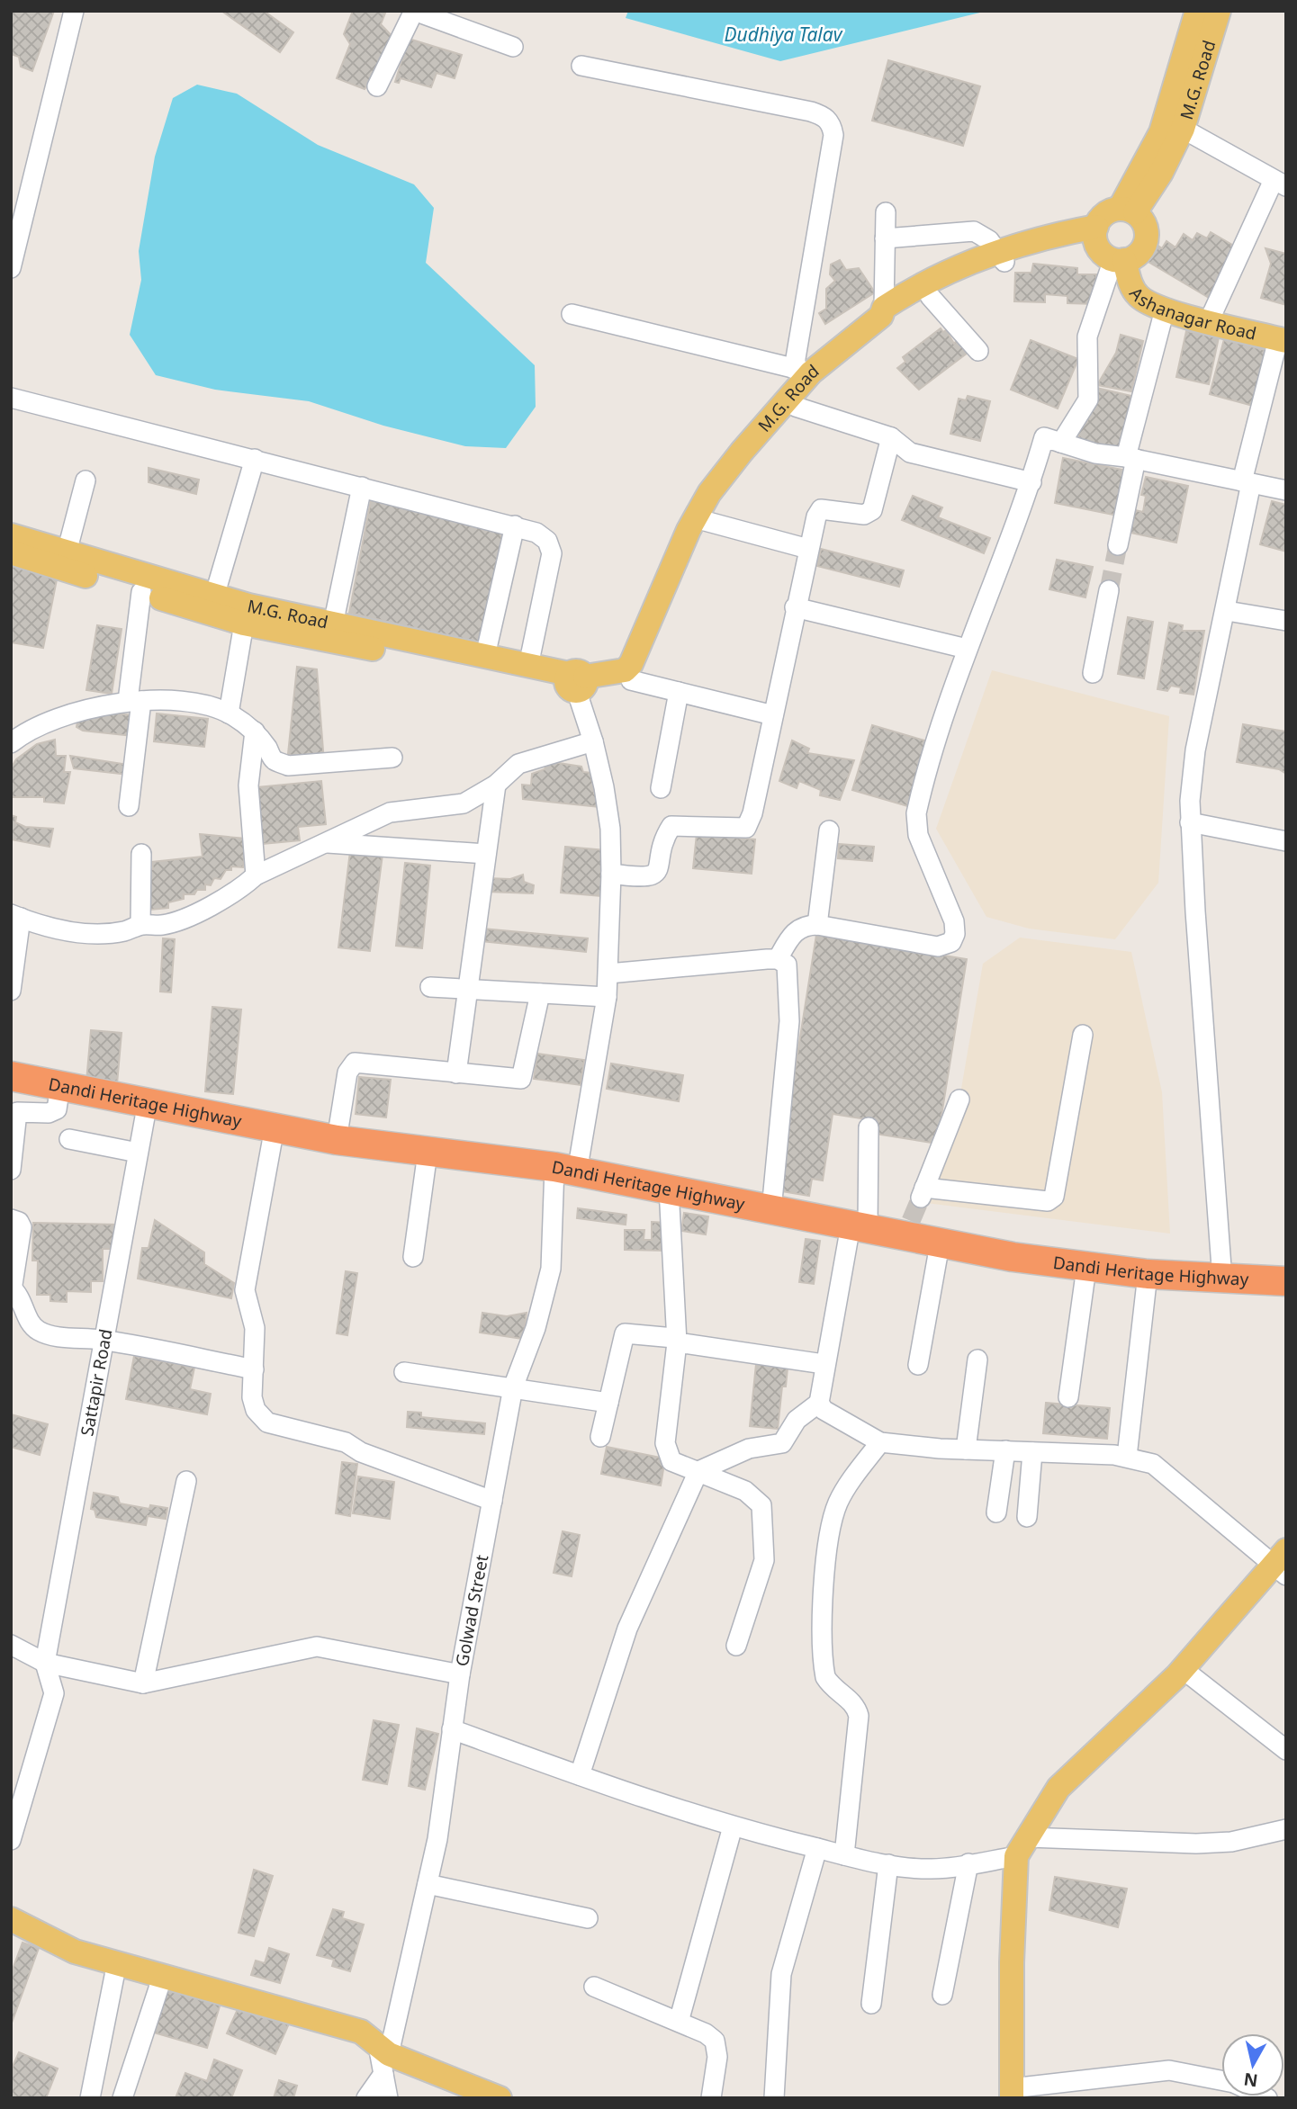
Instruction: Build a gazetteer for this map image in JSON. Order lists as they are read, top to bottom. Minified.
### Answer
{"streets":{"highway":["Dandi Heritage Highway"],"main road":["M.G. Road","Ashanagar Road"],"street":["Sattapir Road","Golwad Street"]},"crossings":[["M.G. Road","Ashanagar Road"],["M.G. Road","Golwad Street"],["Dandi Heritage Highway","Sattapir Road"],["Dandi Heritage Highway","Golwad Street"]],"water":["Dudhiya Talav"],"north":"bottom"}
